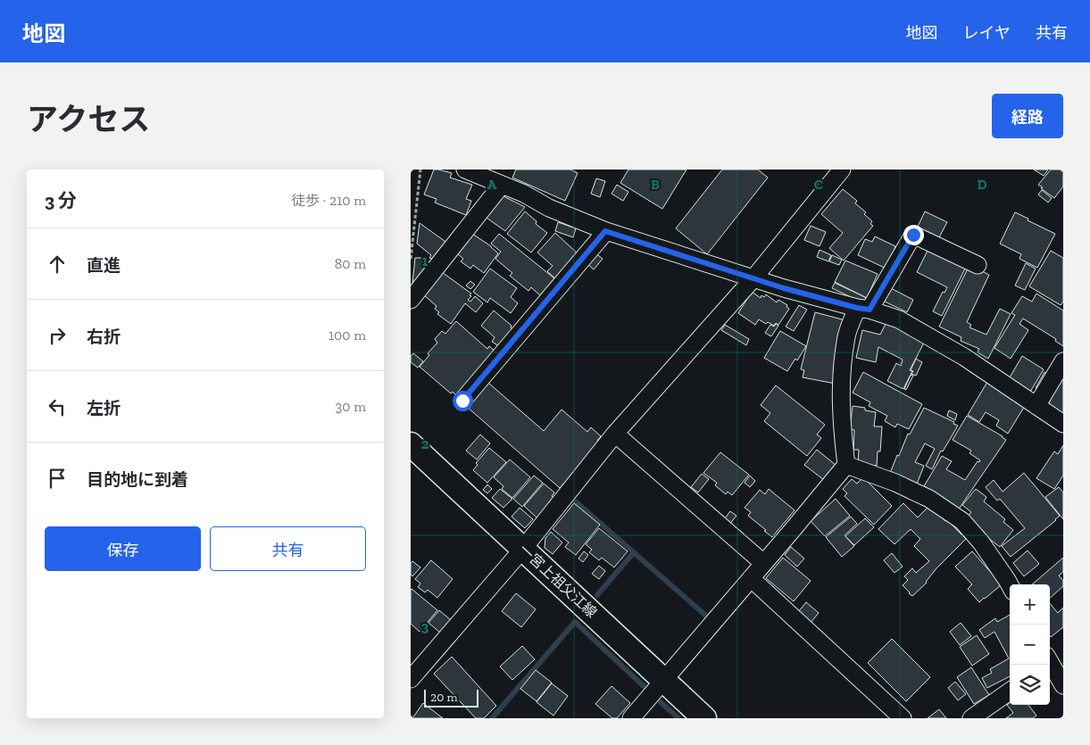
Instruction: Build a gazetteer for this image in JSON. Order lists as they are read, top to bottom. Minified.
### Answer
{"streets":{"main road":["一宮上祖父江線"]},"scale_bar":"20 m","page":{"header":"地図","nav":["地図","レイヤ","共有"],"title":"アクセス","buttons":["経路",["保存","共有"]],"heading":["3 分","徒歩 · 210 m"],"list":[["直進","80 m"],["右折","100 m"],["左折","30 m"],"目的地に到着"],"map_buttons":["+","−"],"scale":"20 m"},"grid":{"columns":["A","B","C","D"],"rows":["1","2","3"]}}
